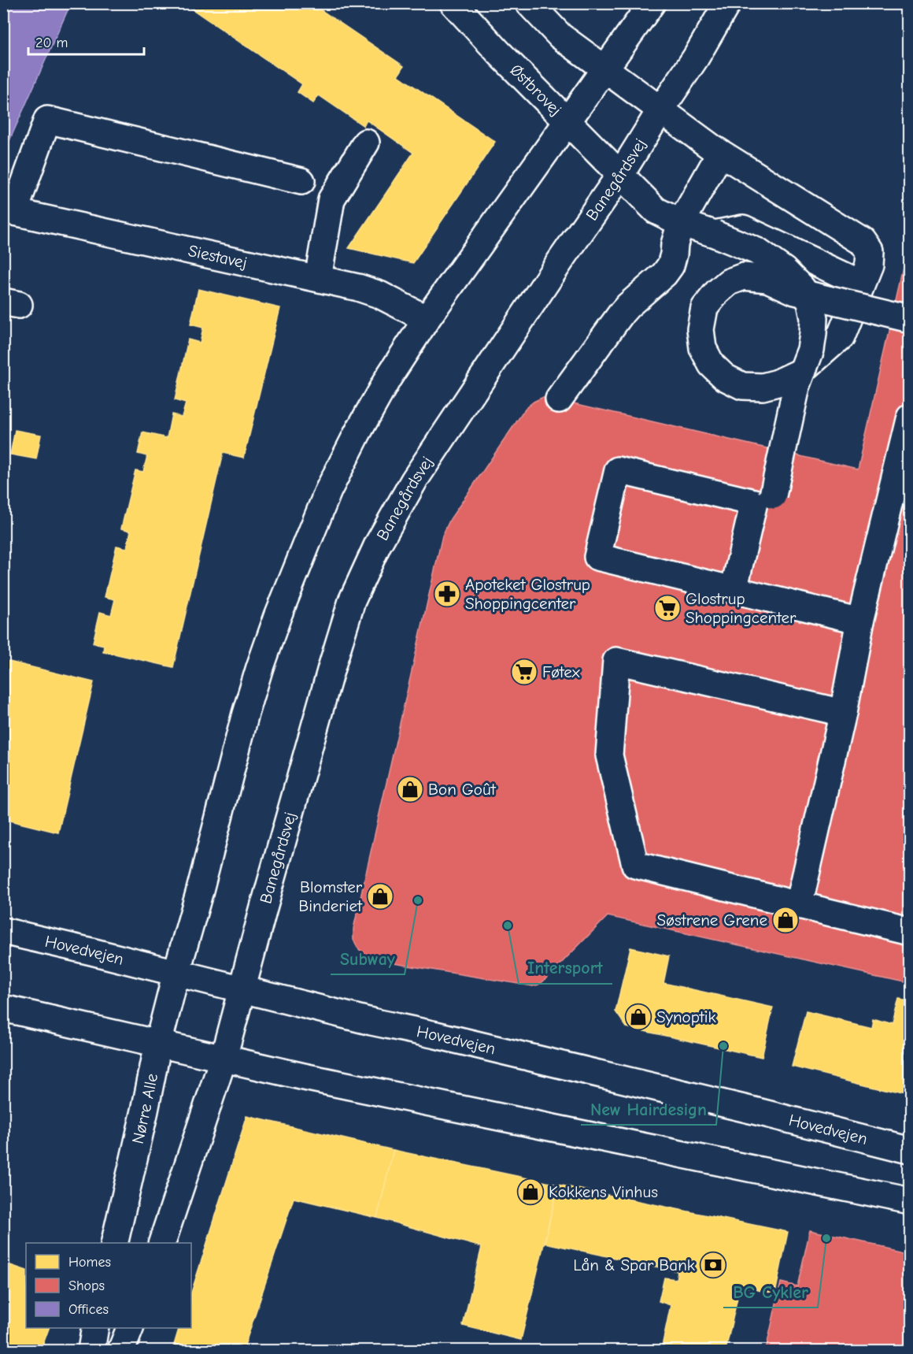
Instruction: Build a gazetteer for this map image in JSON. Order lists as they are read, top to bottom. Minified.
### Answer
{"streets":{"street":["Østbrovej","Banegårdsvej","Siestavej","Hovedvejen","Nørre Alle"]},"crossings":[["Østbrovej","Banegårdsvej"],["Banegårdsvej","Hovedvejen"],["Hovedvejen","Nørre Alle"]],"places":{"pharmacy":["Apoteket Glostrup Shoppingcenter"],"supermarket":["Glostrup Shoppingcenter","Føtex"],"shop":["Bon Goût","Blomster Binderiet","Søstrene Grene","Synoptik","Kokkens Vinhus"],"other":["Subway","Intersport","New Hairdesign","BG Cykler"],"bank":["Lån & Spar Bank"]},"legend":["Homes","Shops","Offices"],"scale_bar":"20 m"}
